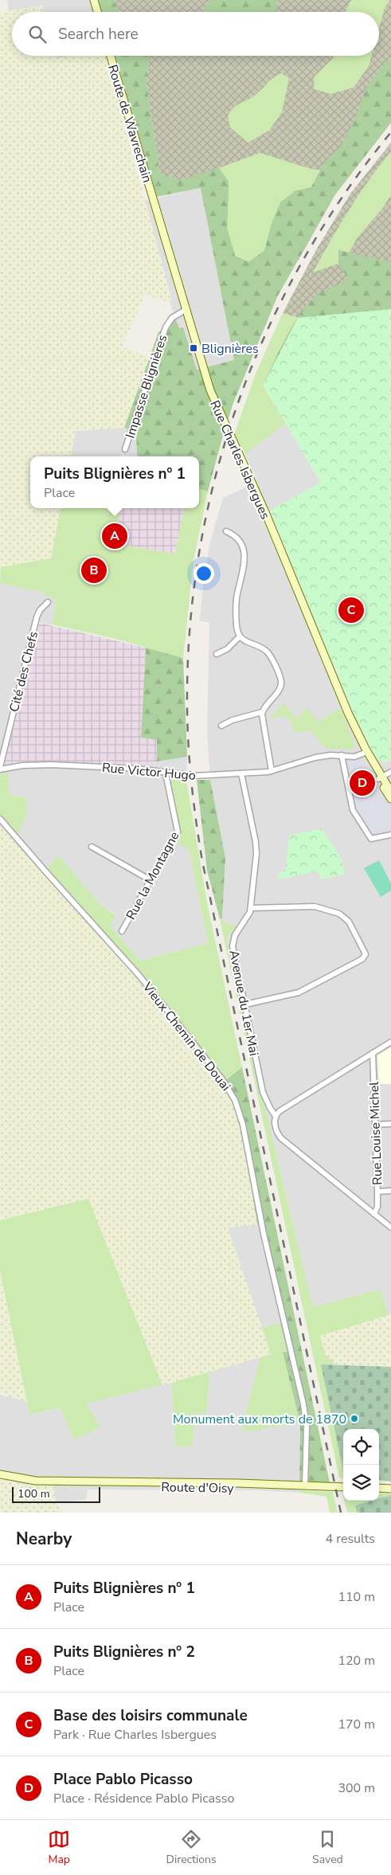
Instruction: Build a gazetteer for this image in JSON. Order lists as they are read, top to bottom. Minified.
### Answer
{"streets":{"main road":["Route de Wavrechain","Rue Charles Isbergues","Route d'Oisy"],"street":["Impasse Blignières","Cité des Chefs","Rue Victor Hugo","Rue la Montagne","Avenue du 1er Mai","Vieux Chemin de Douai","Rue Louise Michel"]},"crossings":[["Route de Wavrechain","Rue Charles Isbergues"],["Impasse Blignières","Rue Charles Isbergues"],["Rue Charles Isbergues","Rue Victor Hugo"],["Cité des Chefs","Rue Victor Hugo"],["Rue Victor Hugo","Rue la Montagne"],["Rue Victor Hugo","Avenue du 1er Mai"],["Avenue du 1er Mai","Rue Louise Michel"],["Vieux Chemin de Douai","Route d'Oisy"]],"places":{"transit":["Blignières"],"other":["Monument aux morts de 1870"]},"scale_bar":"100 m","page":{"search":"Search here","popup":["Puits Blignières n° 1","Place"],"pins":["A","B","C","D"],"scale":"100 m","heading":["Nearby","4 results"],"list":[{"mark":"A","name":"Puits Blignières n° 1","note":"Place","value":"110 m"},{"mark":"B","name":"Puits Blignières n° 2","note":"Place","value":"120 m"},{"mark":"C","name":"Base des loisirs communale","note":"Park · Rue Charles Isbergues","value":"170 m"},{"mark":"D","name":"Place Pablo Picasso","note":"Place · Résidence Pablo Picasso","value":"300 m"}],"nav":["Map","Directions","Saved"]}}
